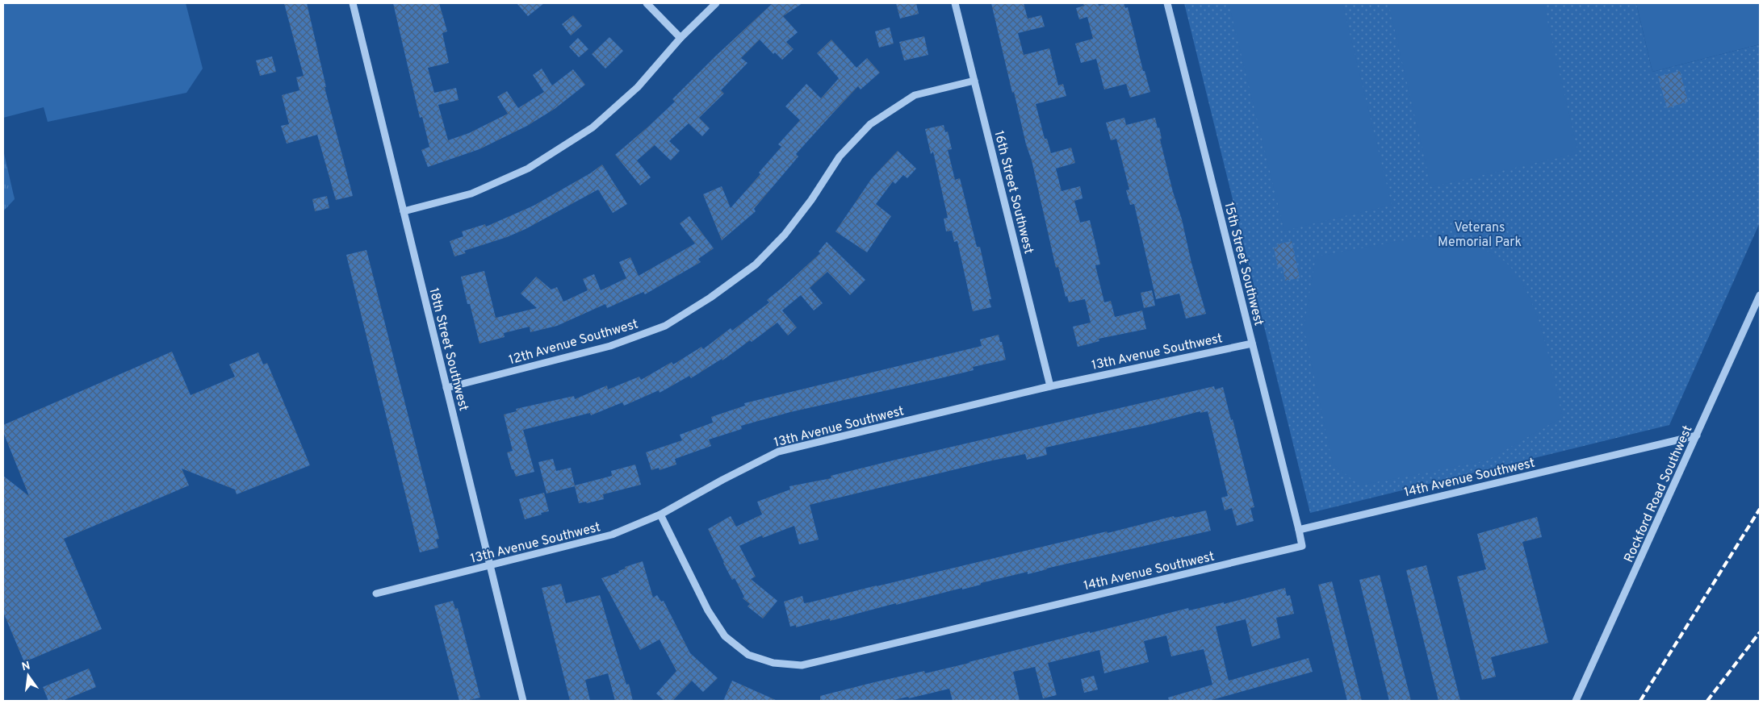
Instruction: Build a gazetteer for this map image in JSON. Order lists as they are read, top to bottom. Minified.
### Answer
{"streets":{"street":["16th Street Southwest","15th Street Southwest","12th Avenue Southwest","18th Street Southwest","13th Avenue Southwest","14th Avenue Southwest","Rockford Road Southwest"]},"crossings":[["16th Street Southwest","12th Avenue Southwest"],["16th Street Southwest","13th Avenue Southwest"],["15th Street Southwest","13th Avenue Southwest"],["15th Street Southwest","14th Avenue Southwest"],["12th Avenue Southwest","18th Street Southwest"],["18th Street Southwest","13th Avenue Southwest"],["13th Avenue Southwest","14th Avenue Southwest"],["14th Avenue Southwest","Rockford Road Southwest"]],"parks":["Veterans Memorial Park"],"north":"top"}
